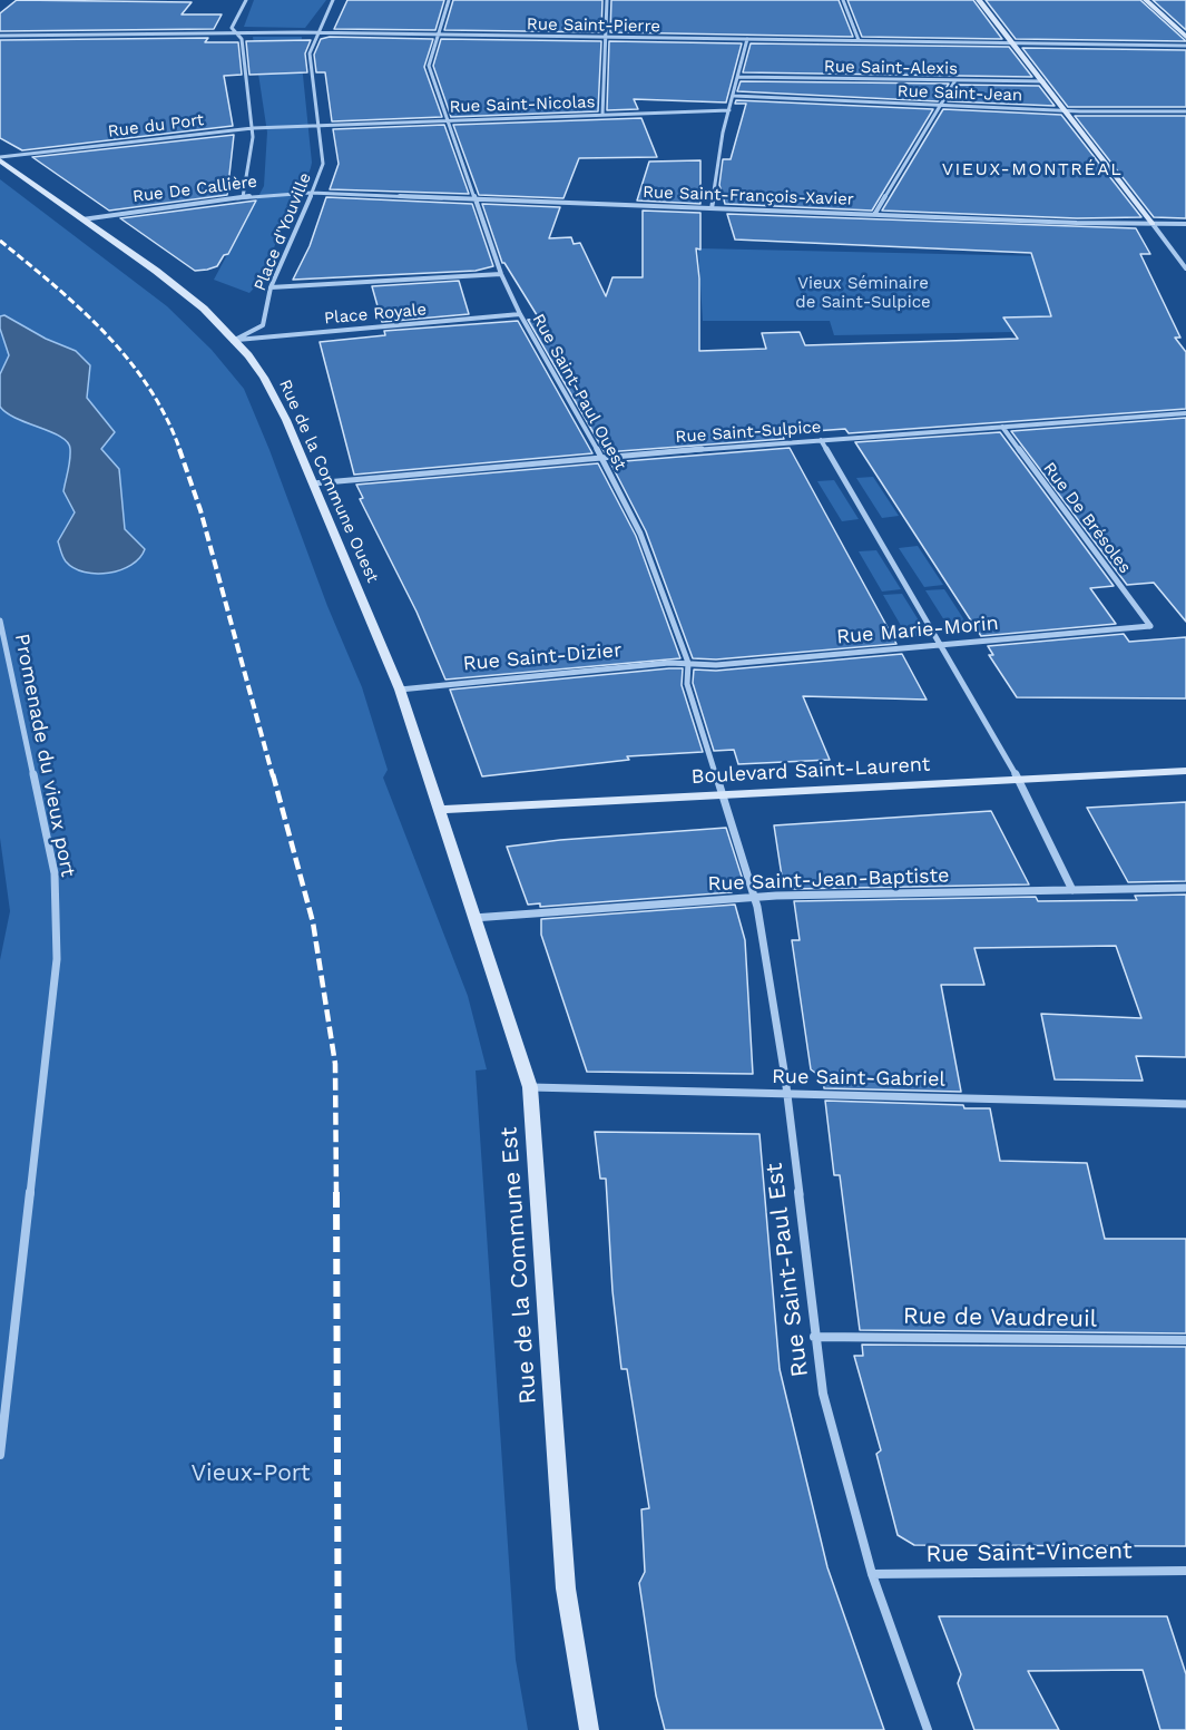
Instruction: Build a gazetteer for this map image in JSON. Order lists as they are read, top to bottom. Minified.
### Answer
{"streets":{"street":["Rue Saint-Pierre","Rue Saint-Alexis","Rue Saint-Jean","Rue Saint-Nicolas","Rue du Port","Rue De Callière","Rue Saint-François-Xavier","Place d'Youville","Place Royale","Rue Saint-Paul Ouest","Rue Saint-Sulpice","Rue de la Commune Ouest","Rue De Brésoles","Rue Marie-Morin","Rue Saint-Dizier","Promenade du vieux port","Boulevard Saint-Laurent","Rue Saint-Jean-Baptiste","Rue Saint-Gabriel","Rue de la Commune Est","Rue Saint-Paul Est","Rue de Vaudreuil","Rue Saint-Vincent"]},"crossings":[["Rue Saint-Pierre","Place d'Youville"],["Rue Saint-Pierre","Rue Saint-Paul Ouest"],["Rue Saint-Nicolas","Rue du Port"],["Rue Saint-Nicolas","Place d'Youville"],["Rue Saint-Nicolas","Rue Saint-Paul Ouest"],["Rue du Port","Place d'Youville"],["Rue du Port","Rue de la Commune Ouest"],["Rue De Callière","Rue Saint-François-Xavier"],["Rue De Callière","Place d'Youville"],["Rue De Callière","Rue de la Commune Ouest"],["Rue Saint-François-Xavier","Place d'Youville"],["Rue Saint-François-Xavier","Rue Saint-Paul Ouest"],["Place d'Youville","Place Royale"],["Place d'Youville","Rue de la Commune Ouest"],["Place Royale","Rue Saint-Paul Ouest"],["Place Royale","Rue de la Commune Ouest"],["Rue Saint-Paul Ouest","Rue Saint-Sulpice"],["Rue Saint-Paul Ouest","Rue Marie-Morin"],["Rue Saint-Paul Ouest","Rue Saint-Dizier"],["Rue Saint-Paul Ouest","Boulevard Saint-Laurent"],["Rue Saint-Paul Ouest","Rue Saint-Paul Est"],["Rue Saint-Sulpice","Rue de la Commune Ouest"],["Rue Saint-Sulpice","Rue De Brésoles"],["Rue de la Commune Ouest","Rue Saint-Dizier"],["Rue de la Commune Ouest","Boulevard Saint-Laurent"],["Rue de la Commune Ouest","Rue de la Commune Est"],["Rue De Brésoles","Rue Marie-Morin"],["Rue Marie-Morin","Rue Saint-Dizier"],["Boulevard Saint-Laurent","Rue de la Commune Est"],["Boulevard Saint-Laurent","Rue Saint-Paul Est"],["Rue Saint-Jean-Baptiste","Rue de la Commune Est"],["Rue Saint-Jean-Baptiste","Rue Saint-Paul Est"],["Rue Saint-Gabriel","Rue de la Commune Est"],["Rue Saint-Gabriel","Rue Saint-Paul Est"],["Rue Saint-Paul Est","Rue de Vaudreuil"],["Rue Saint-Paul Est","Rue Saint-Vincent"]],"districts":["VIEUX-MONTRÉAL"],"parks":["Vieux Séminaire de Saint-Sulpice","Vieux-Port"]}
